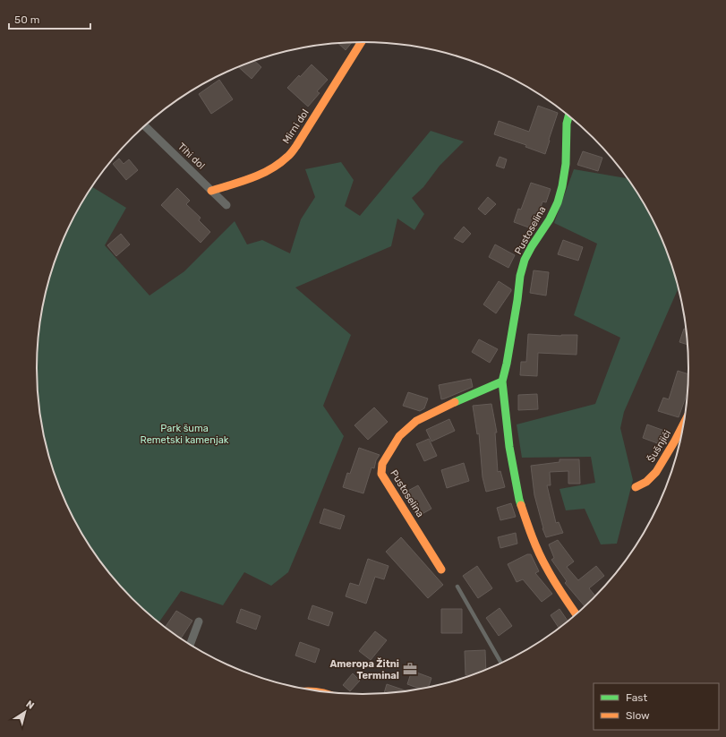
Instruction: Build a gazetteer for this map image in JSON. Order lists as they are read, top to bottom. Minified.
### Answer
{"streets":{"street":["Mirni dol","Tihi dol","Pustoselina","Šušnjići"]},"crossings":[["Mirni dol","Tihi dol"]],"parks":["Park šuma Remetski kamenjak"],"places":{"office":["Ameropa Žitni Terminal"]},"legend":["Fast","Slow"],"scale_bar":"50 m","north":"top right"}
